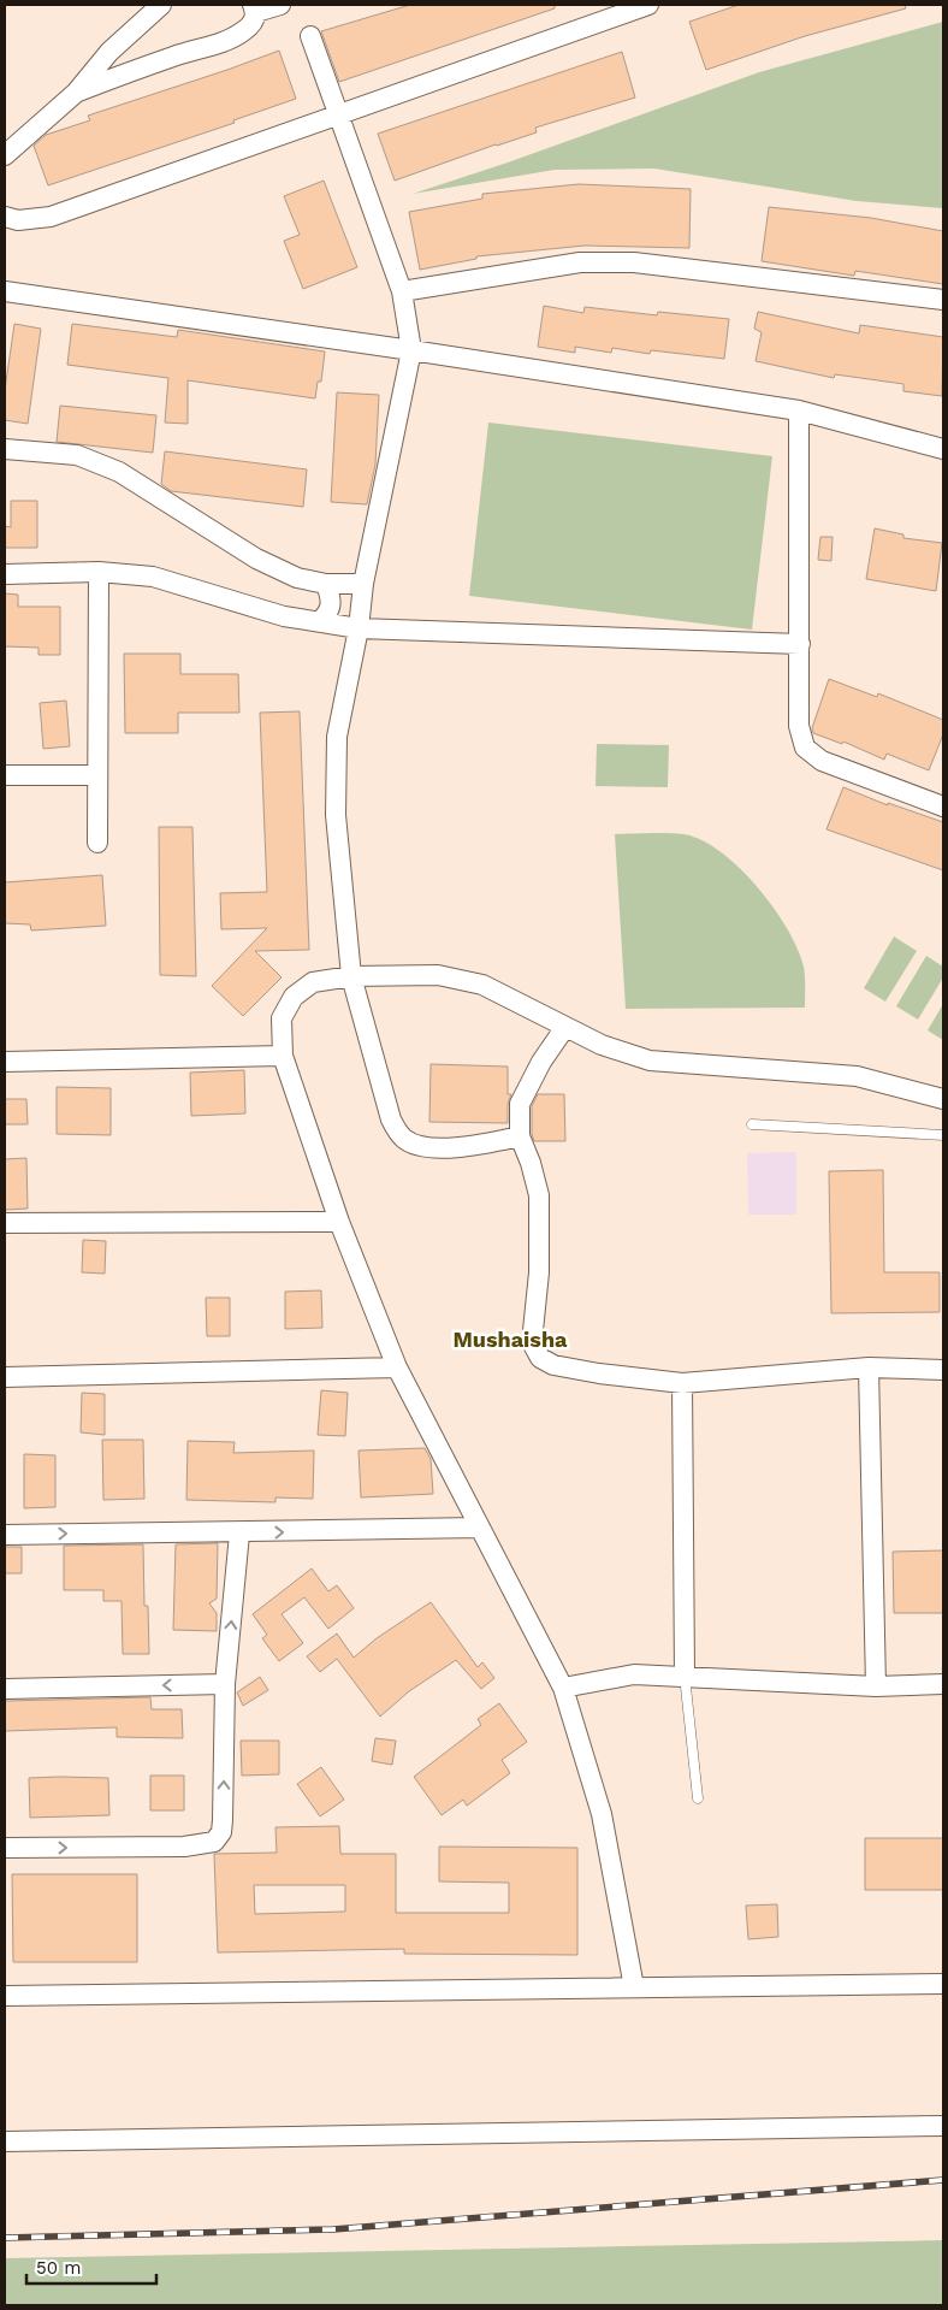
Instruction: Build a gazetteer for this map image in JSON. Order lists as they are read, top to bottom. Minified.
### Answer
{"districts":["Mushaisha"],"scale_bar":"50 m"}
